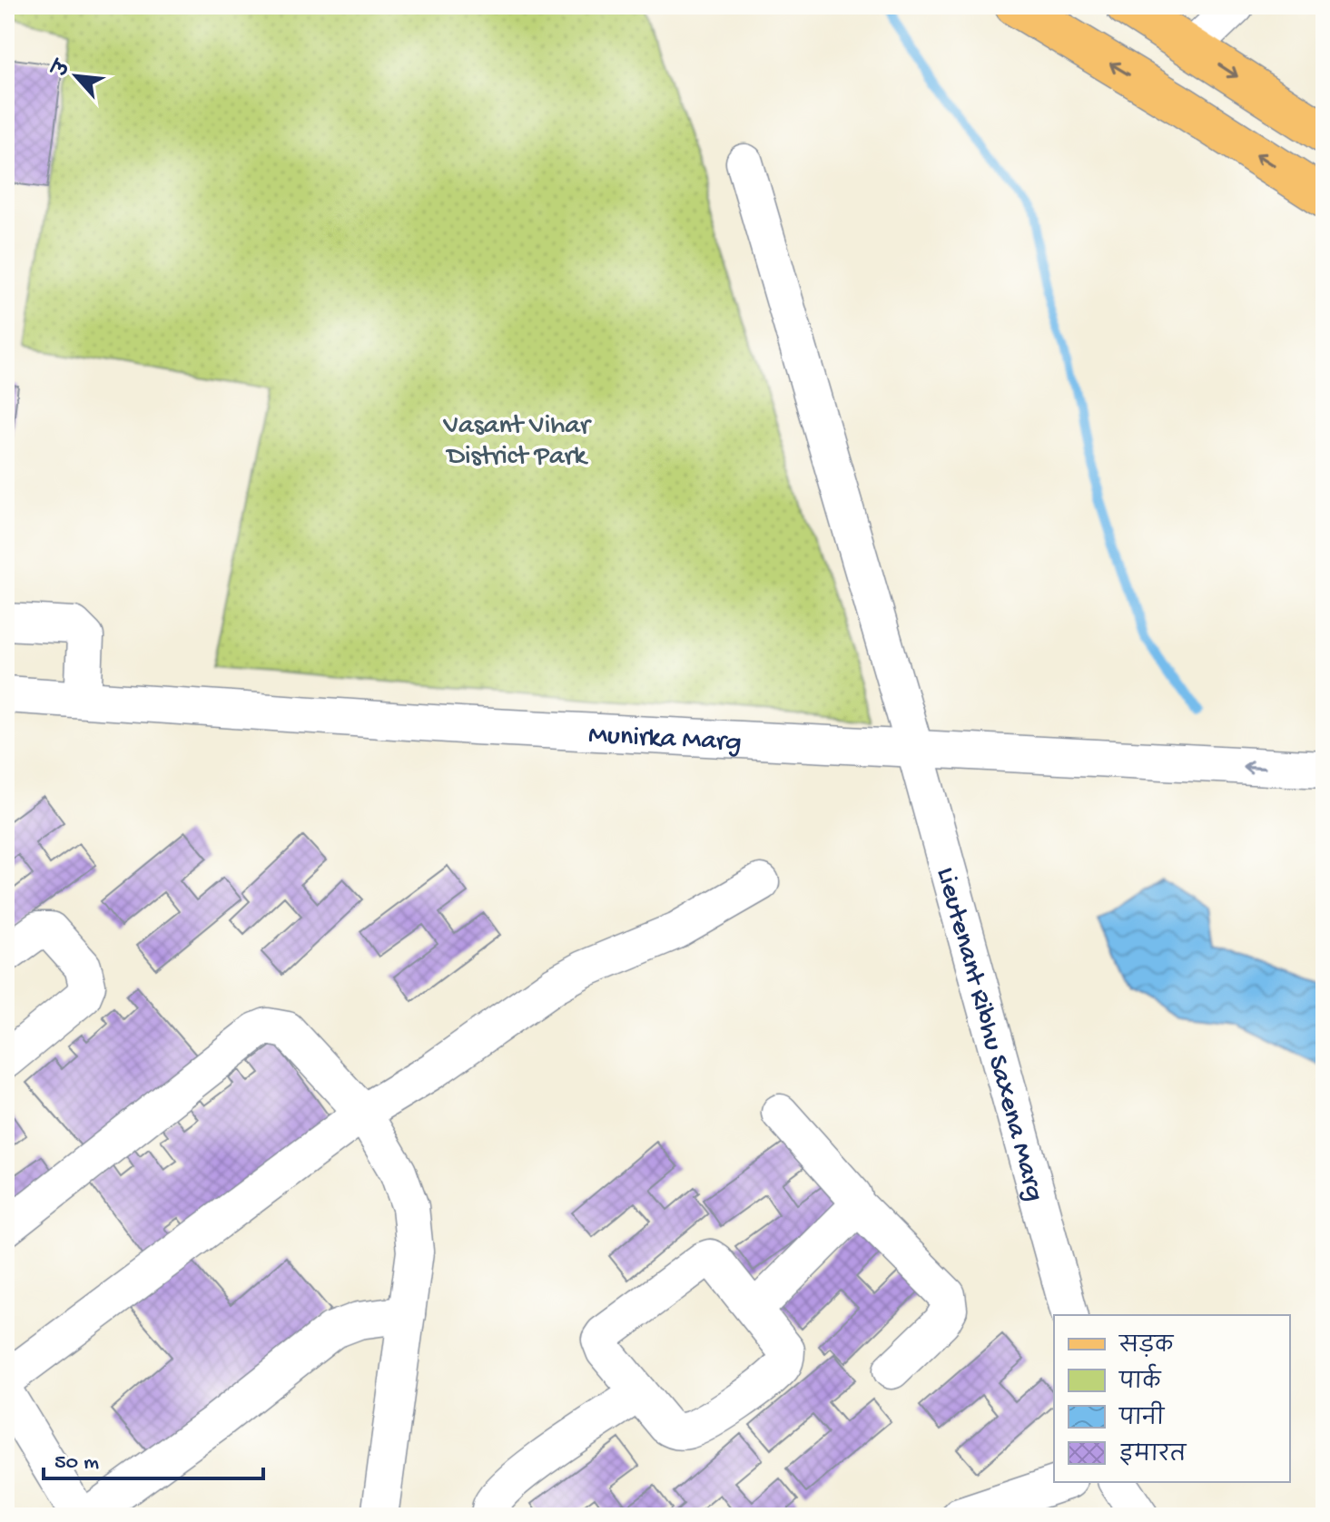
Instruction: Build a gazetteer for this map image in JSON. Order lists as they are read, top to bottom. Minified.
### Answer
{"streets":{"street":["Munirka Marg","Lieutenant Ribhu Saxena Marg"]},"crossings":[["Munirka Marg","Lieutenant Ribhu Saxena Marg"]],"parks":["Vasant Vihar District Park"],"legend":["सड़क","पार्क","पानी","इमारत"],"scale_bar":"50 m","north":"top left"}
